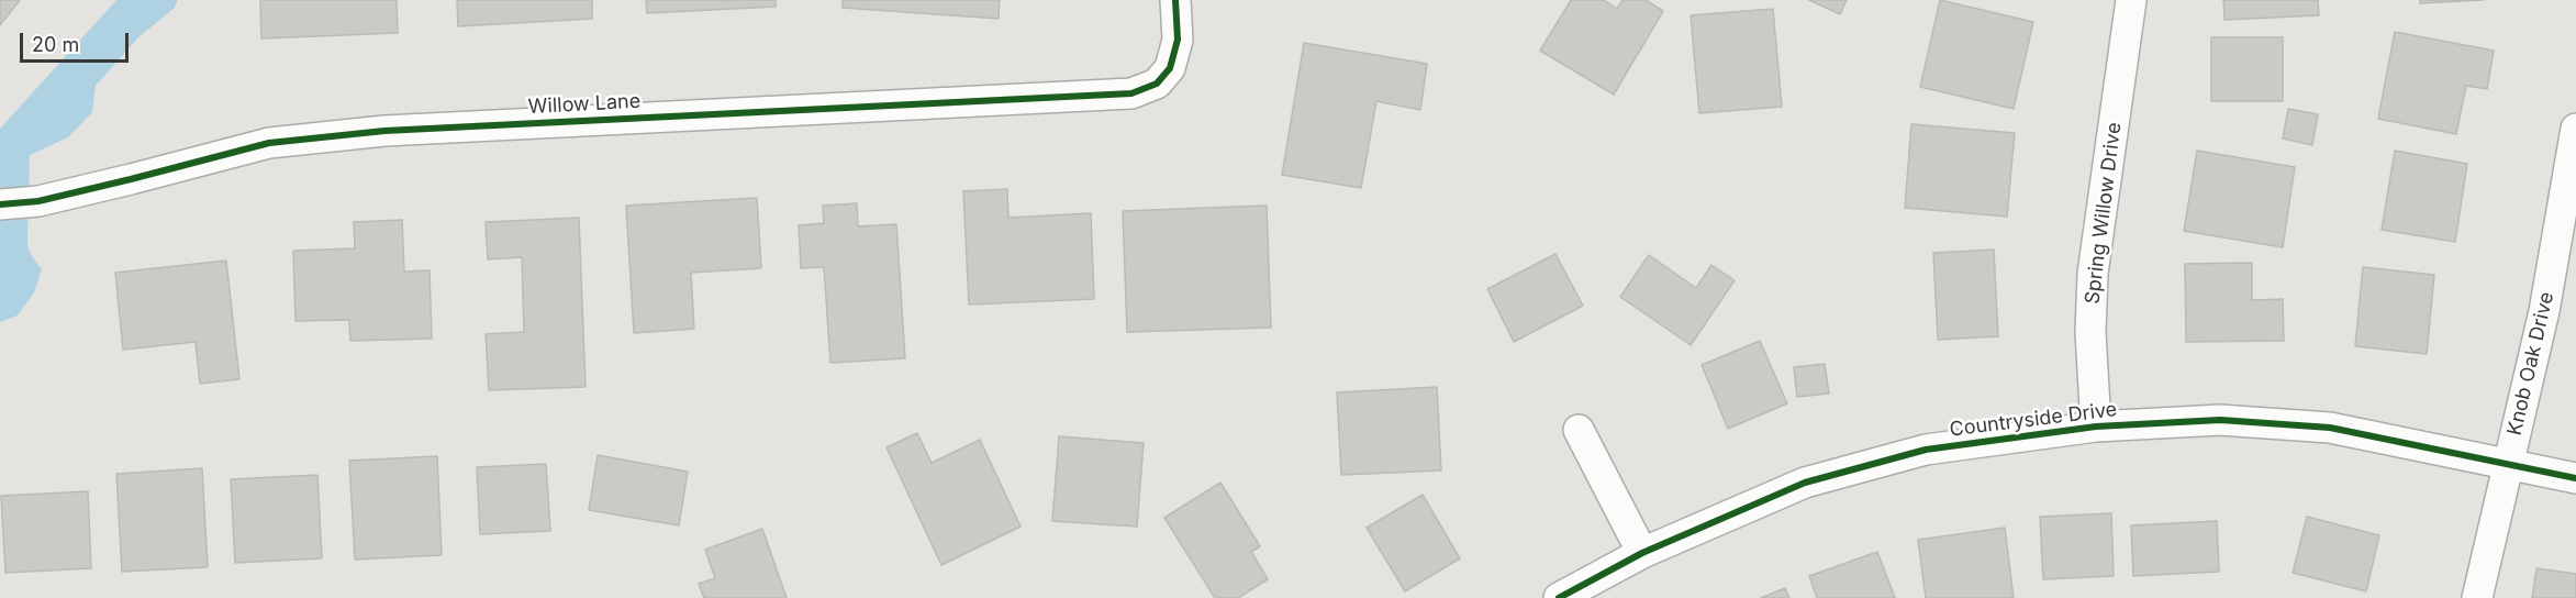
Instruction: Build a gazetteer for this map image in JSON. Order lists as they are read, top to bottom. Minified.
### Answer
{"streets":{"street":["Willow Lane","Spring Willow Drive","Knob Oak Drive","Countryside Drive"]},"crossings":[["Spring Willow Drive","Countryside Drive"],["Knob Oak Drive","Countryside Drive"]],"scale_bar":"20 m"}
